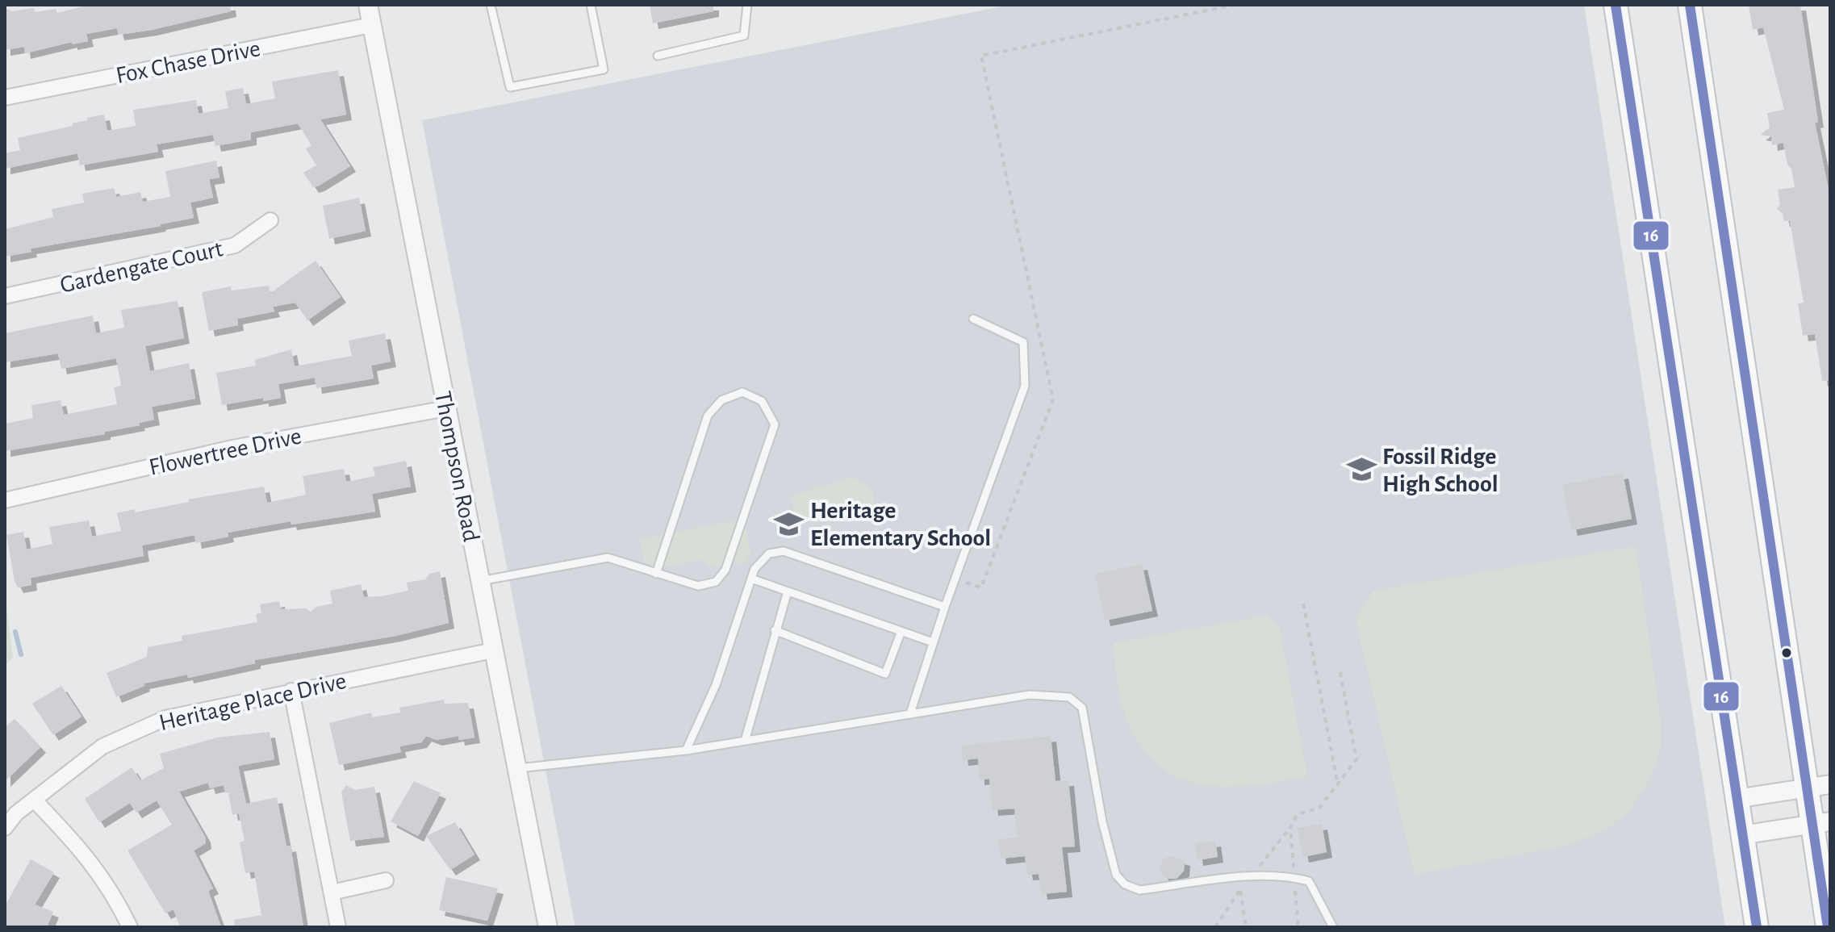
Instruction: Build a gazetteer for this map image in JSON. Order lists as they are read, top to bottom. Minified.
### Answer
{"streets":{"street":["Fox Chase Drive","Gardengate Court","Flowertree Drive","Thompson Road","Heritage Place Drive"]},"crossings":[["Fox Chase Drive","Thompson Road"],["Flowertree Drive","Thompson Road"],["Thompson Road","Heritage Place Drive"]],"places":{"school or university":["Fossil Ridge High School","Heritage Elementary School"]},"lines":["transit line 16"]}
